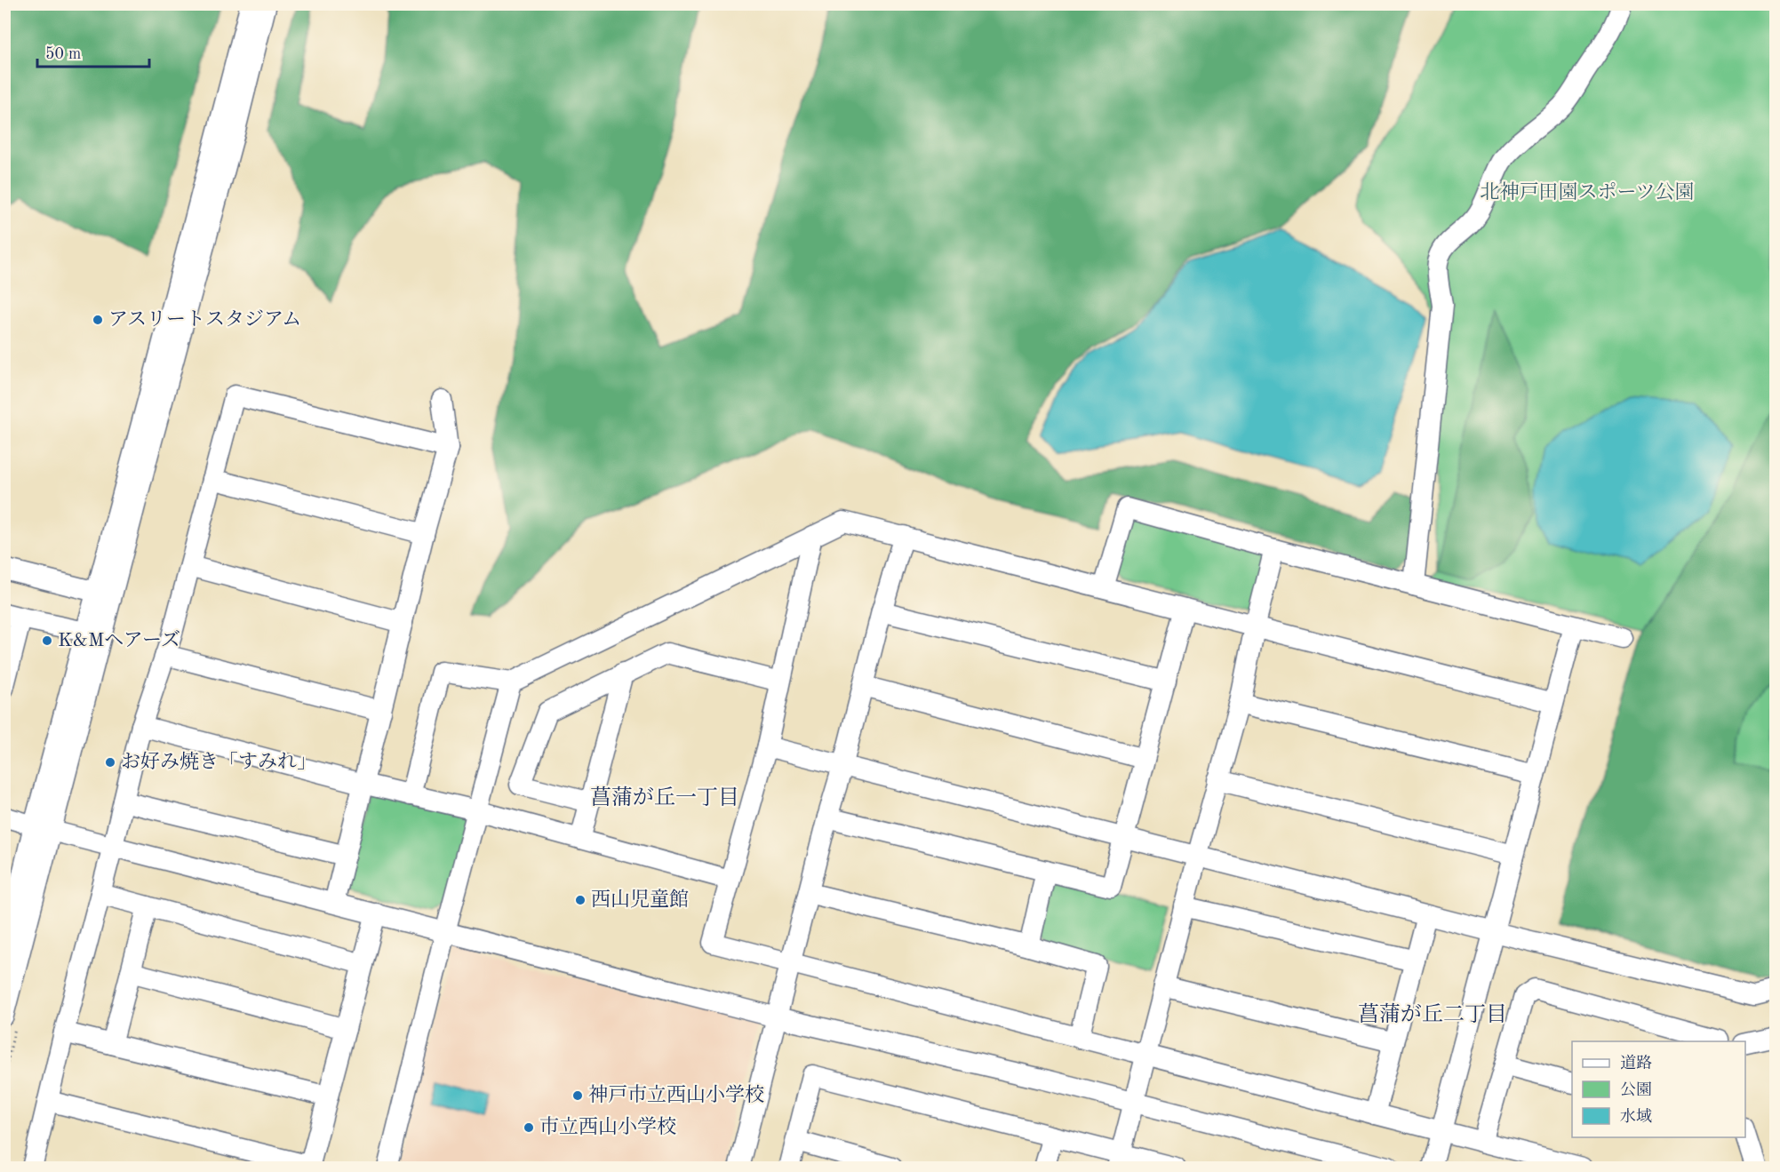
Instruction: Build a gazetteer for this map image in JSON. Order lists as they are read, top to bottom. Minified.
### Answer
{"districts":["菖蒲が丘一丁目","菖蒲が丘二丁目"],"parks":["北神戸田園スポーツ公園"],"places":["アスリートスタジアム","K&Mヘアーズ","お好み焼き「すみれ」","西山児童館","神戸市立西山小学校","市立西山小学校"],"legend":["道路","公園","水域"],"scale_bar":"50 m"}
